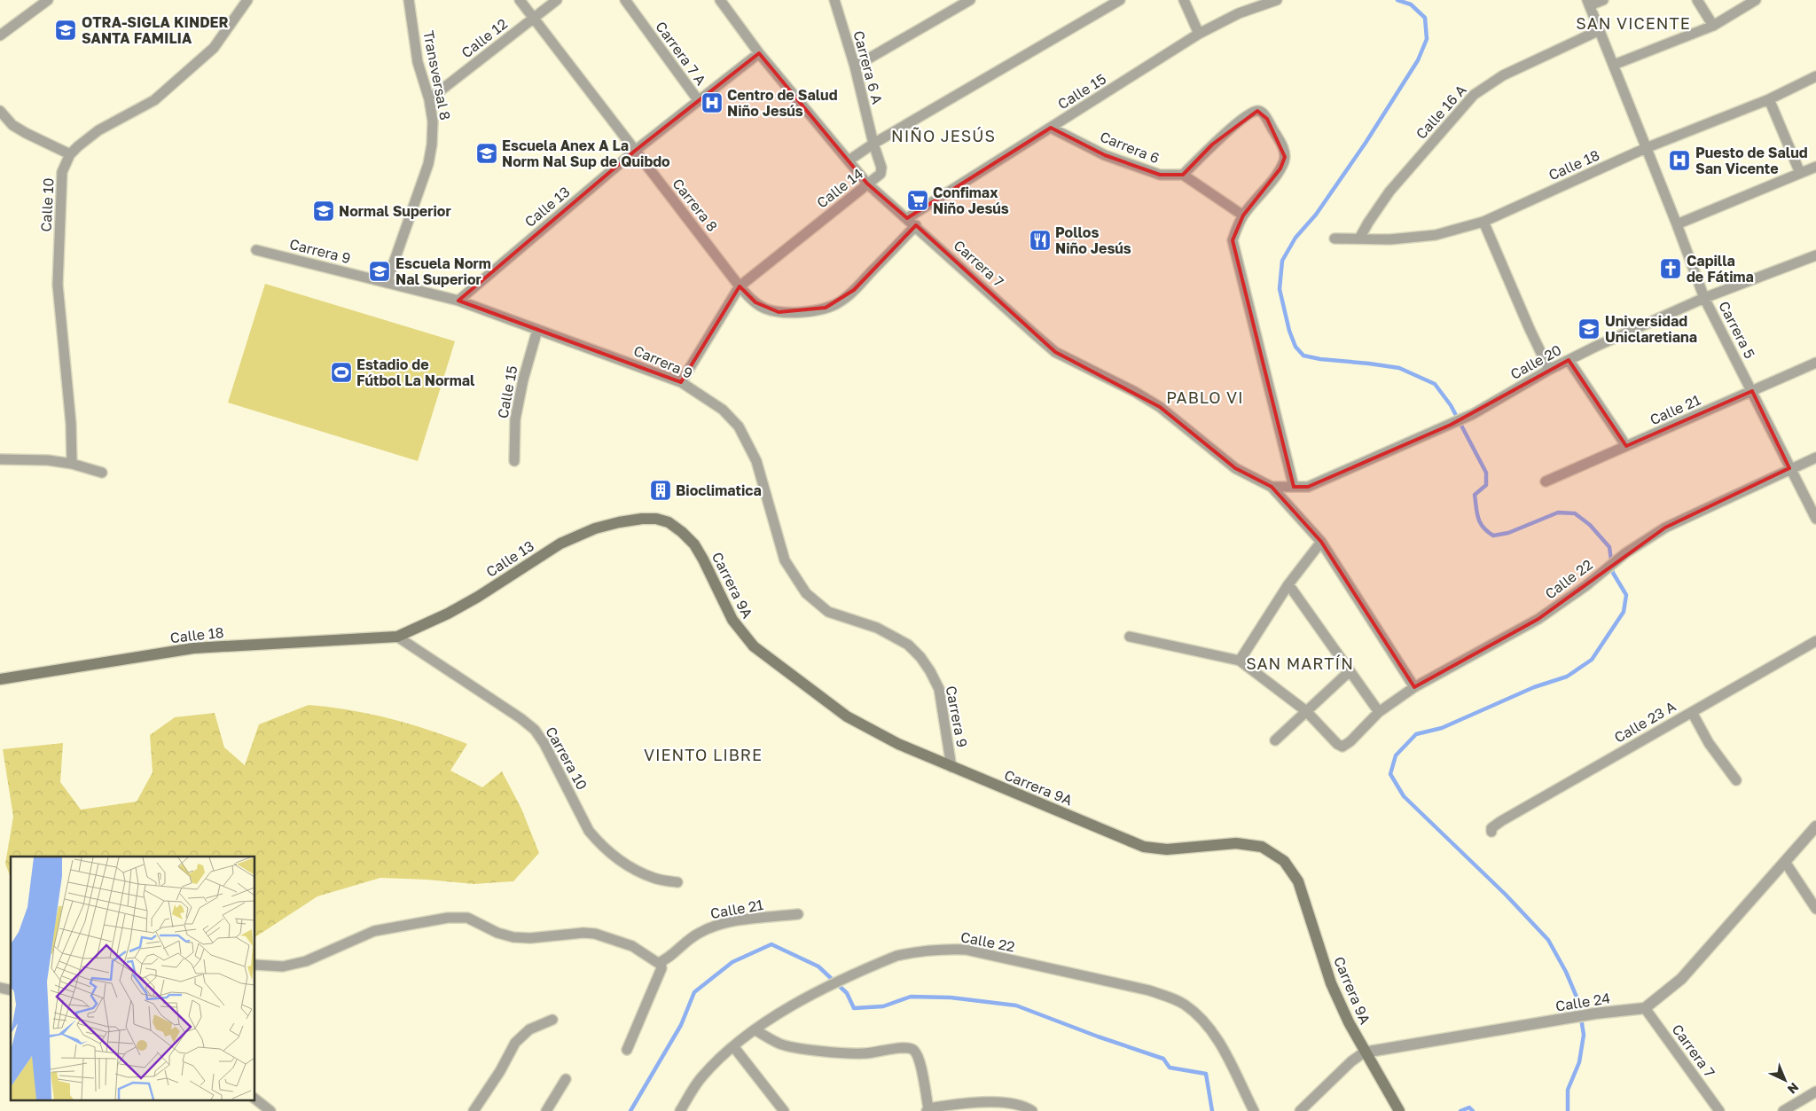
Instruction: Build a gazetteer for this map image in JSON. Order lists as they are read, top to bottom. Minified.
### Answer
{"streets":{"main road":["Calle 18","Calle 13","Carrera 9A"],"street":["Calle 12","Carrera 7 A","Carrera 6 A","Transversal 8","Calle 15","Calle 16 A","Carrera 6","Calle 14","Calle 10","Carrera 8","Carrera 9","Carrera 7","Carrera 5","Calle 20","Calle 21","Calle 22","Calle 23 A","Carrera 10","Calle 24"]},"crossings":[["Calle 12","Transversal 8"],["Calle 12","Carrera 8"],["Carrera 7 A","Calle 13"],["Carrera 6 A","Calle 14"],["Transversal 8","Carrera 9"],["Calle 15","Carrera 6"],["Calle 15","Carrera 9"],["Calle 15","Carrera 7"],["Calle 16 A","Calle 18"],["Calle 16 A","Carrera 5"],["Calle 18","Calle 13"],["Calle 18","Carrera 5"],["Calle 18","Carrera 10"],["Calle 14","Carrera 8"],["Calle 14","Carrera 9"],["Calle 14","Carrera 7"],["Carrera 8","Calle 13"],["Carrera 8","Carrera 7"],["Calle 13","Carrera 9"],["Calle 13","Carrera 7"],["Calle 13","Carrera 9A"],["Calle 13","Carrera 10"],["Carrera 9","Carrera 9A"],["Carrera 7","Calle 20"],["Carrera 7","Calle 24"],["Carrera 5","Calle 20"],["Carrera 5","Calle 21"],["Carrera 5","Calle 22"],["Carrera 9A","Calle 24"]],"districts":["SAN VICENTE","NIÑO JESÚS","PABLO VI","SAN MARTÍN","VIENTO LIBRE"],"places":{"school or university":["OTRA-SIGLA KINDER SANTA FAMILIA","Escuela Anex A La Norm Nal Sup de Quibdo","Normal Superior","Escuela Norm Nal Superior","Universidad Uniclaretiana"],"hospital":["Centro de Salud Niño Jesús","Puesto de Salud San Vicente"],"supermarket":["Confimax Niño Jesús"],"restaurant":["Pollos Niño Jesús"],"church":["Capilla de Fátima"],"sports":["Estadio de Fútbol La Normal"],"building":["Bioclimatica"]},"north":"bottom right"}
